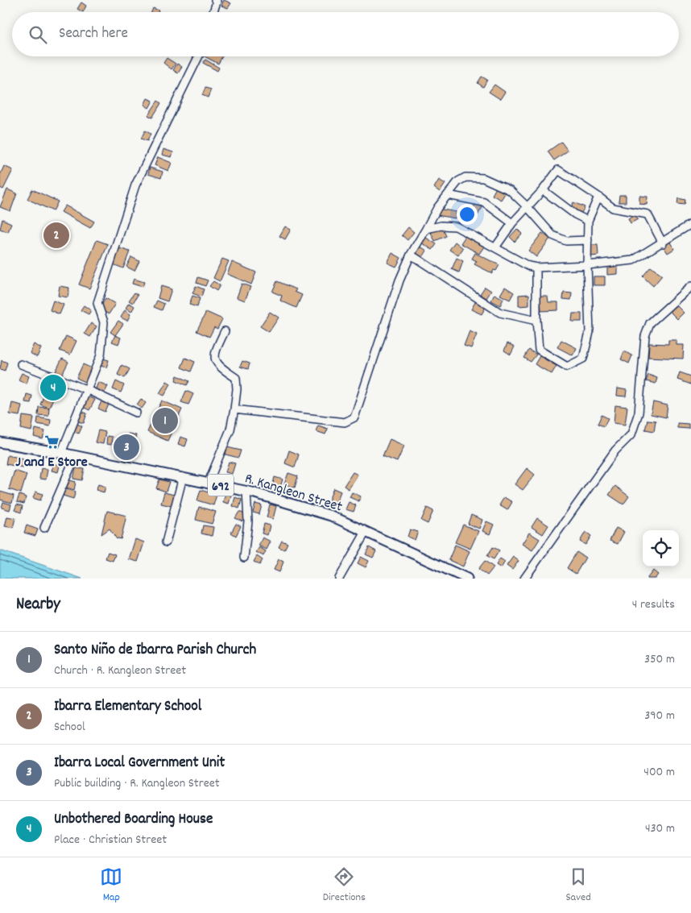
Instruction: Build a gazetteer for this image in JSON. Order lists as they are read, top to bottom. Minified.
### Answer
{"streets":{"main road":["692","R. Kangleon Street"]},"places":{"supermarket":["J and E Store"]},"page":{"search":"Search here","pins":["2","4","1","3"],"heading":["Nearby","4 results"],"list":[{"mark":"1","name":"Santo Niño de Ibarra Parish Church","note":"Church · R. Kangleon Street","value":"350 m"},{"mark":"2","name":"Ibarra Elementary School","note":"School","value":"390 m"},{"mark":"3","name":"Ibarra Local Government Unit","note":"Public building · R. Kangleon Street","value":"400 m"},{"mark":"4","name":"Unbothered Boarding House","note":"Place · Christian Street","value":"430 m"}],"nav":["Map","Directions","Saved"]}}
